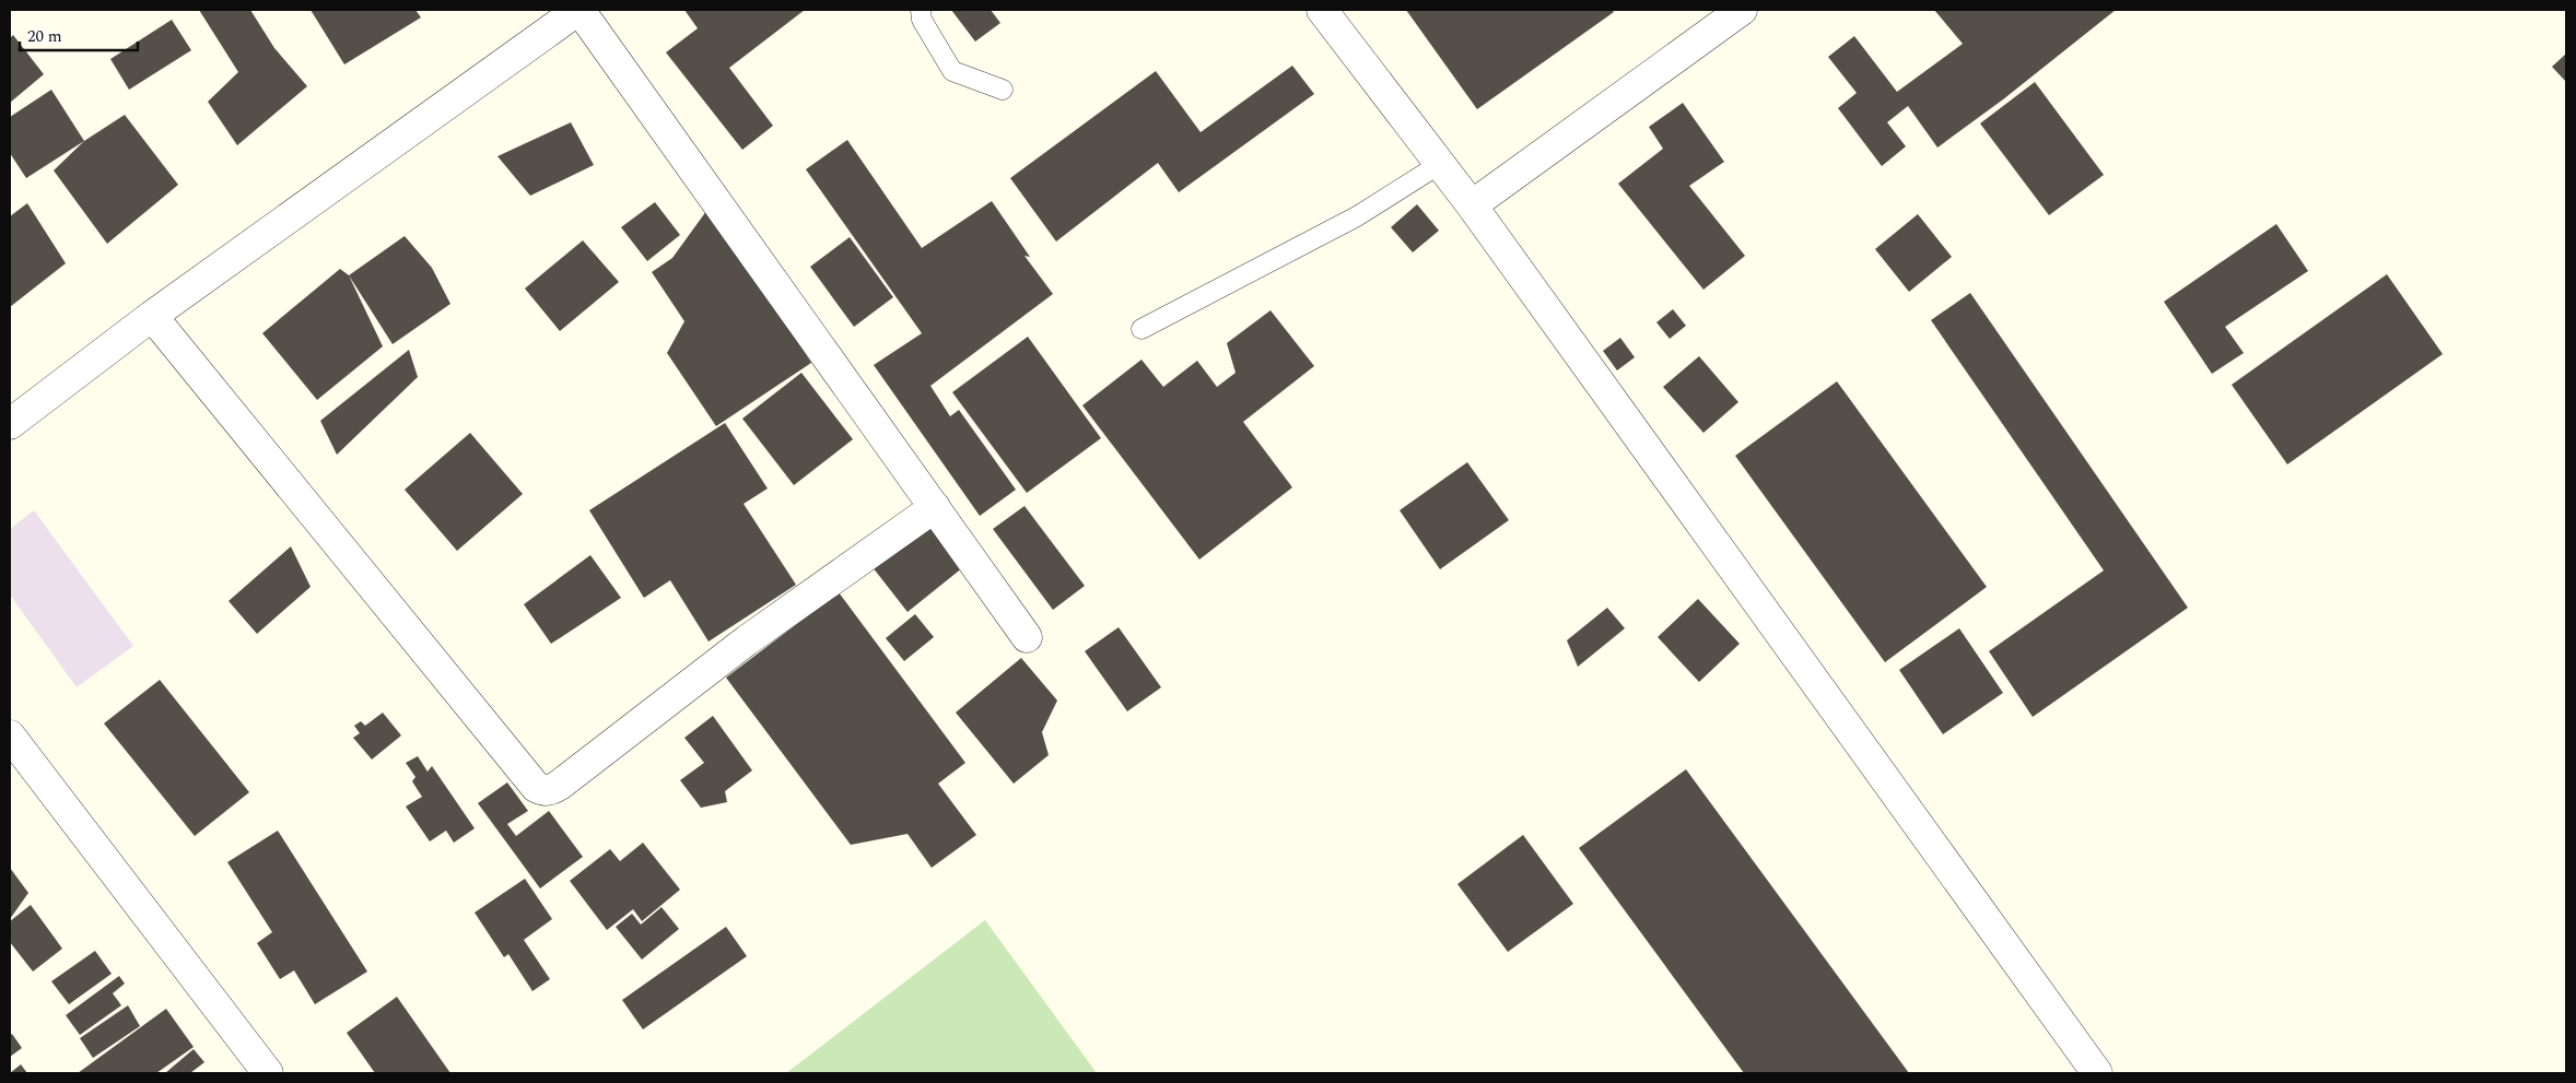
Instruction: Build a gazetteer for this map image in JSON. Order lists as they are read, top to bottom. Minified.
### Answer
{"scale_bar":"20 m"}
